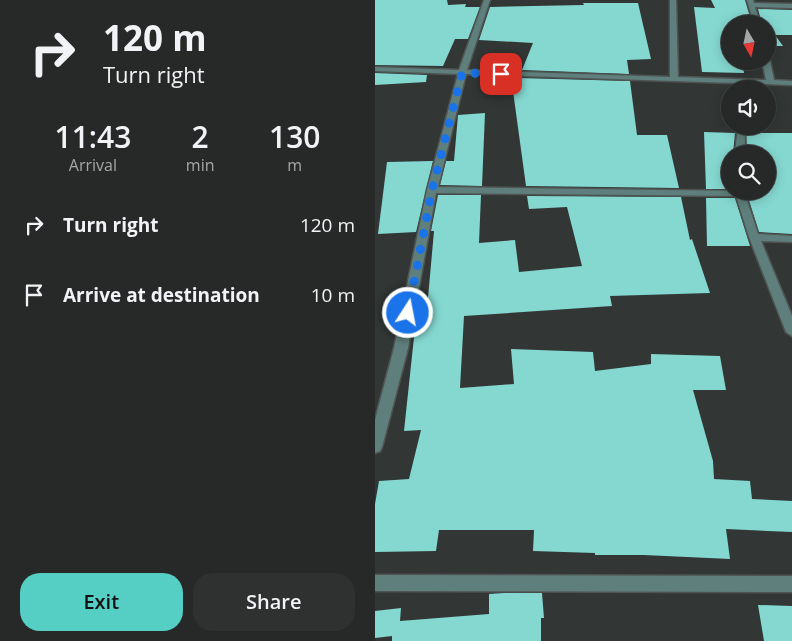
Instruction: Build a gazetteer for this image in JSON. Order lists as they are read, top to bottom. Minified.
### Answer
{"north":"bottom","page":{"turn":["120 m","Turn right"],"eta":["11:43","Arrival","2","min","130","m"],"list":[{"name":"Turn right","value":"120 m"},{"name":"Arrive at destination","value":"10 m"}],"buttons":["Exit","Share"]}}
